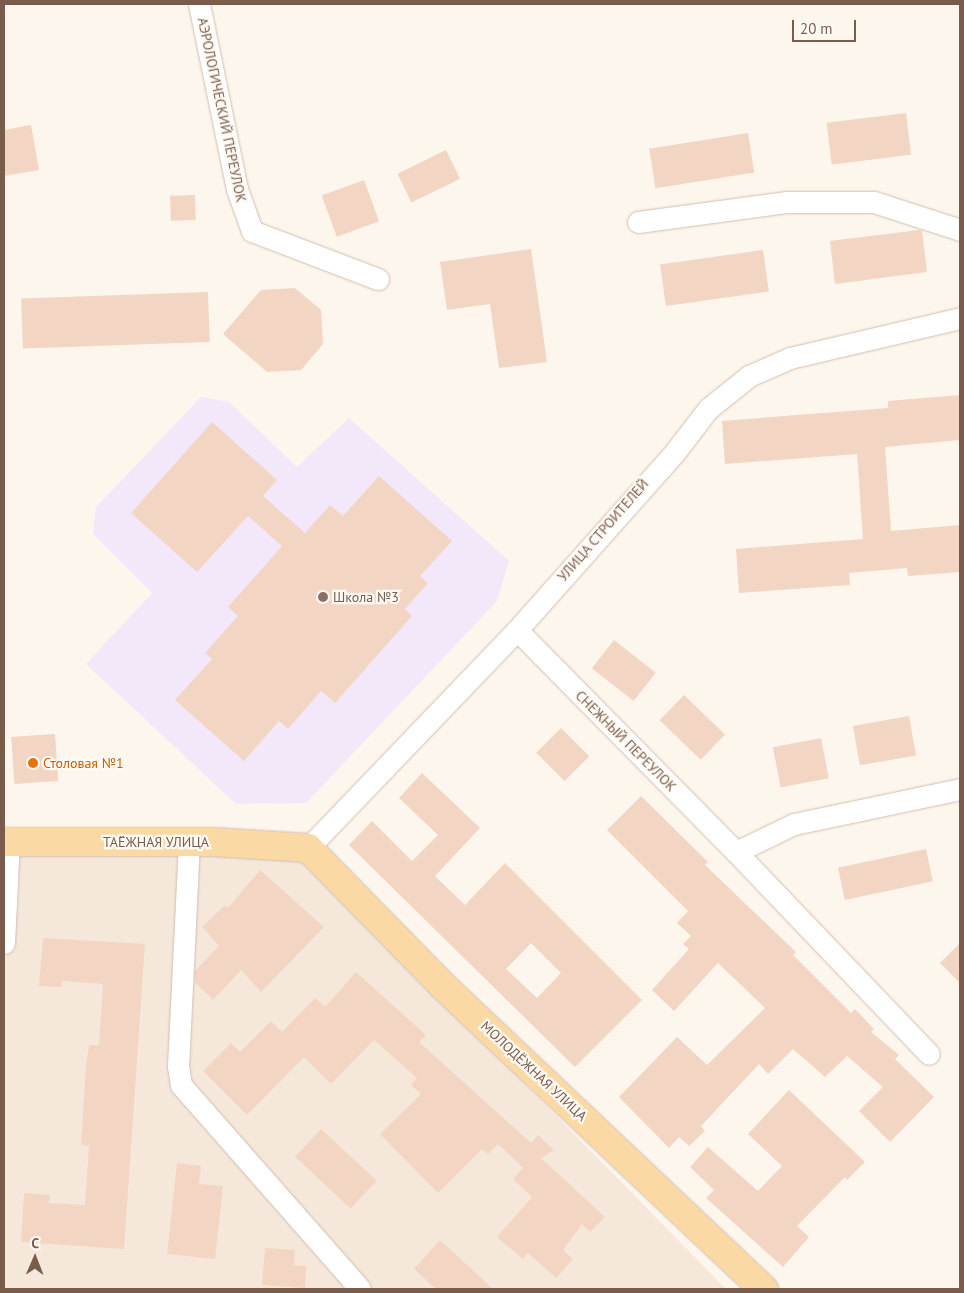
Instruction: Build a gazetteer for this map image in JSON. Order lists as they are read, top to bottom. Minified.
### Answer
{"streets":{"main road":["ТАЁЖНАЯ УЛИЦА","МОЛОДЁЖНАЯ УЛИЦА"],"street":["АЭРОЛОГИЧЕСКИЙ ПЕРЕУЛОК","УЛИЦА СТРОИТЕЛЕЙ","СНЕЖНЫЙ ПЕРЕУЛОК"]},"crossings":[["УЛИЦА СТРОИТЕЛЕЙ","СНЕЖНЫЙ ПЕРЕУЛОК"],["УЛИЦА СТРОИТЕЛЕЙ","ТАЁЖНАЯ УЛИЦА"],["УЛИЦА СТРОИТЕЛЕЙ","МОЛОДЁЖНАЯ УЛИЦА"],["ТАЁЖНАЯ УЛИЦА","МОЛОДЁЖНАЯ УЛИЦА"]],"places":["Школа №3","Столовая №1"],"scale_bar":"20 m","north":"top"}
